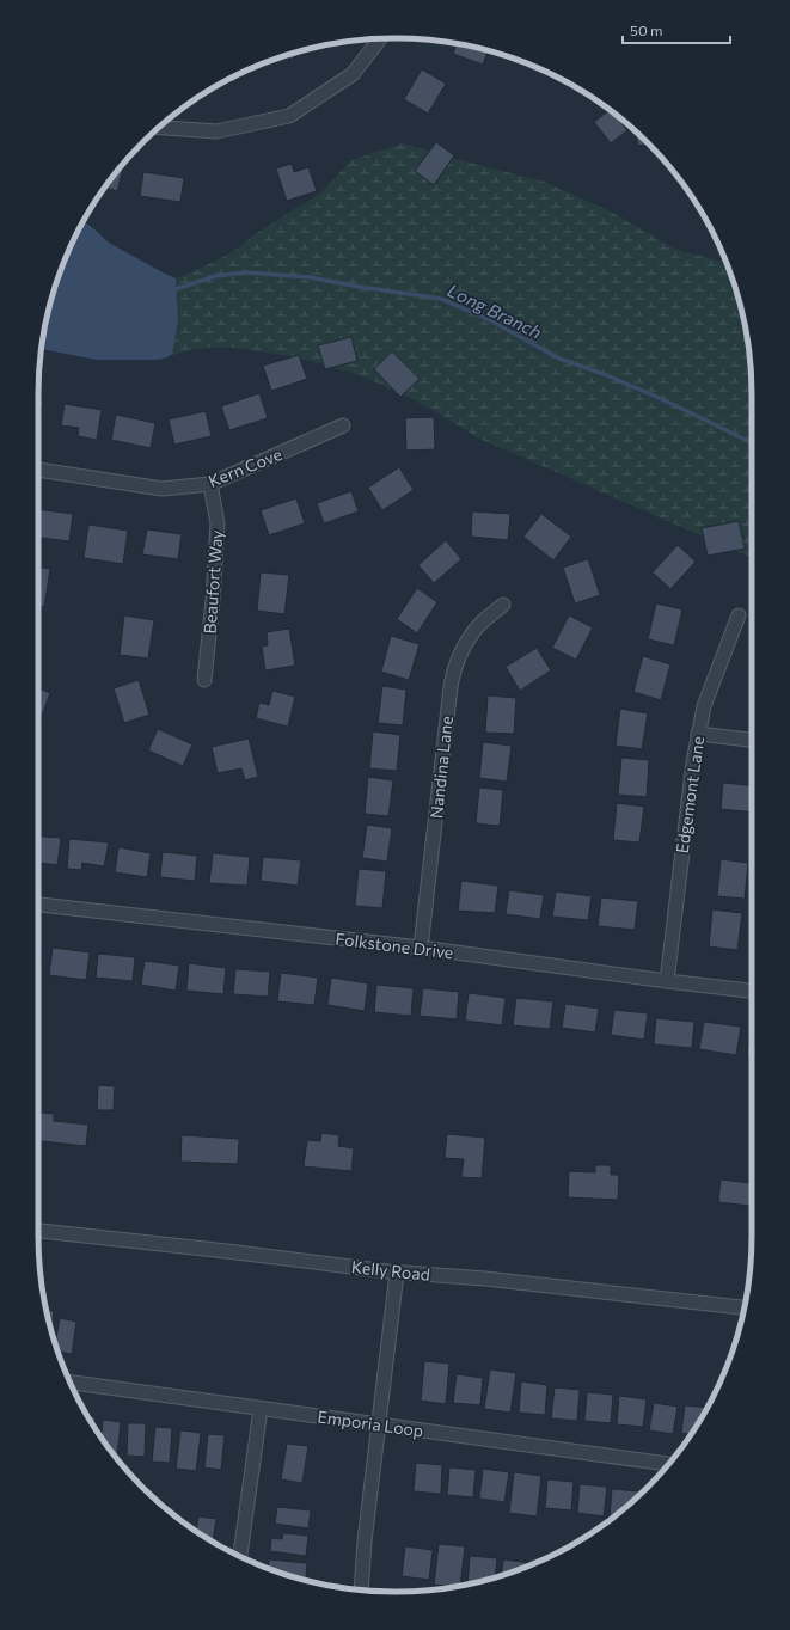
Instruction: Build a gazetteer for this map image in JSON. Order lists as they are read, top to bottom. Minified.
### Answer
{"streets":{"street":["Kern Cove","Beaufort Way","Nandina Lane","Edgemont Lane","Folkstone Drive","Kelly Road","Emporia Loop"]},"crossings":[["Kern Cove","Beaufort Way"],["Nandina Lane","Folkstone Drive"],["Edgemont Lane","Folkstone Drive"]],"water":["Long Branch"],"scale_bar":"50 m"}
